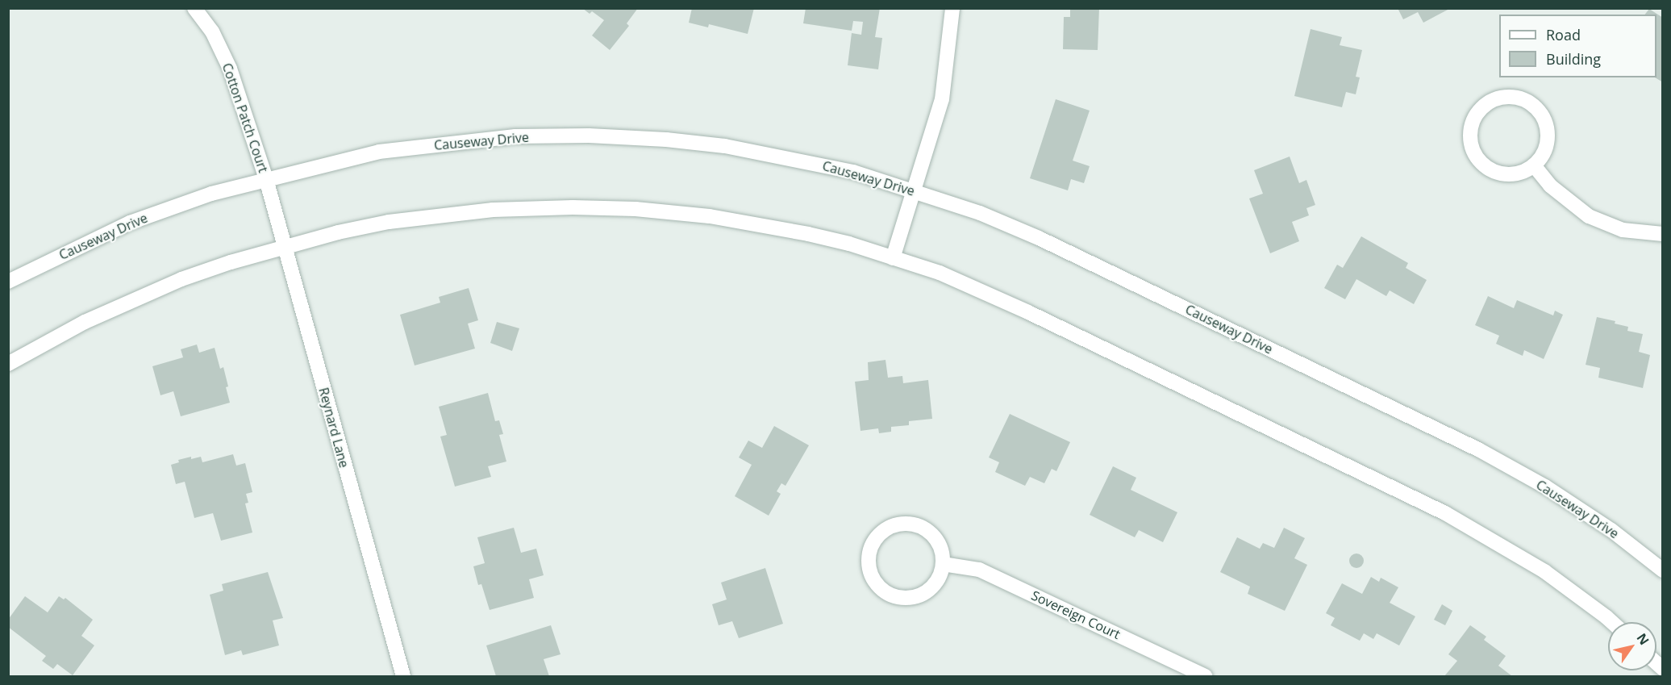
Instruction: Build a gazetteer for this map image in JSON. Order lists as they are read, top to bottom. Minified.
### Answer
{"streets":{"street":["Cotton Patch Court","Causeway Drive","Reynard Lane","Sovereign Court"]},"crossings":[["Cotton Patch Court","Causeway Drive"],["Cotton Patch Court","Reynard Lane"],["Causeway Drive","Reynard Lane"]],"legend":["Road","Building"],"north":"top right"}
